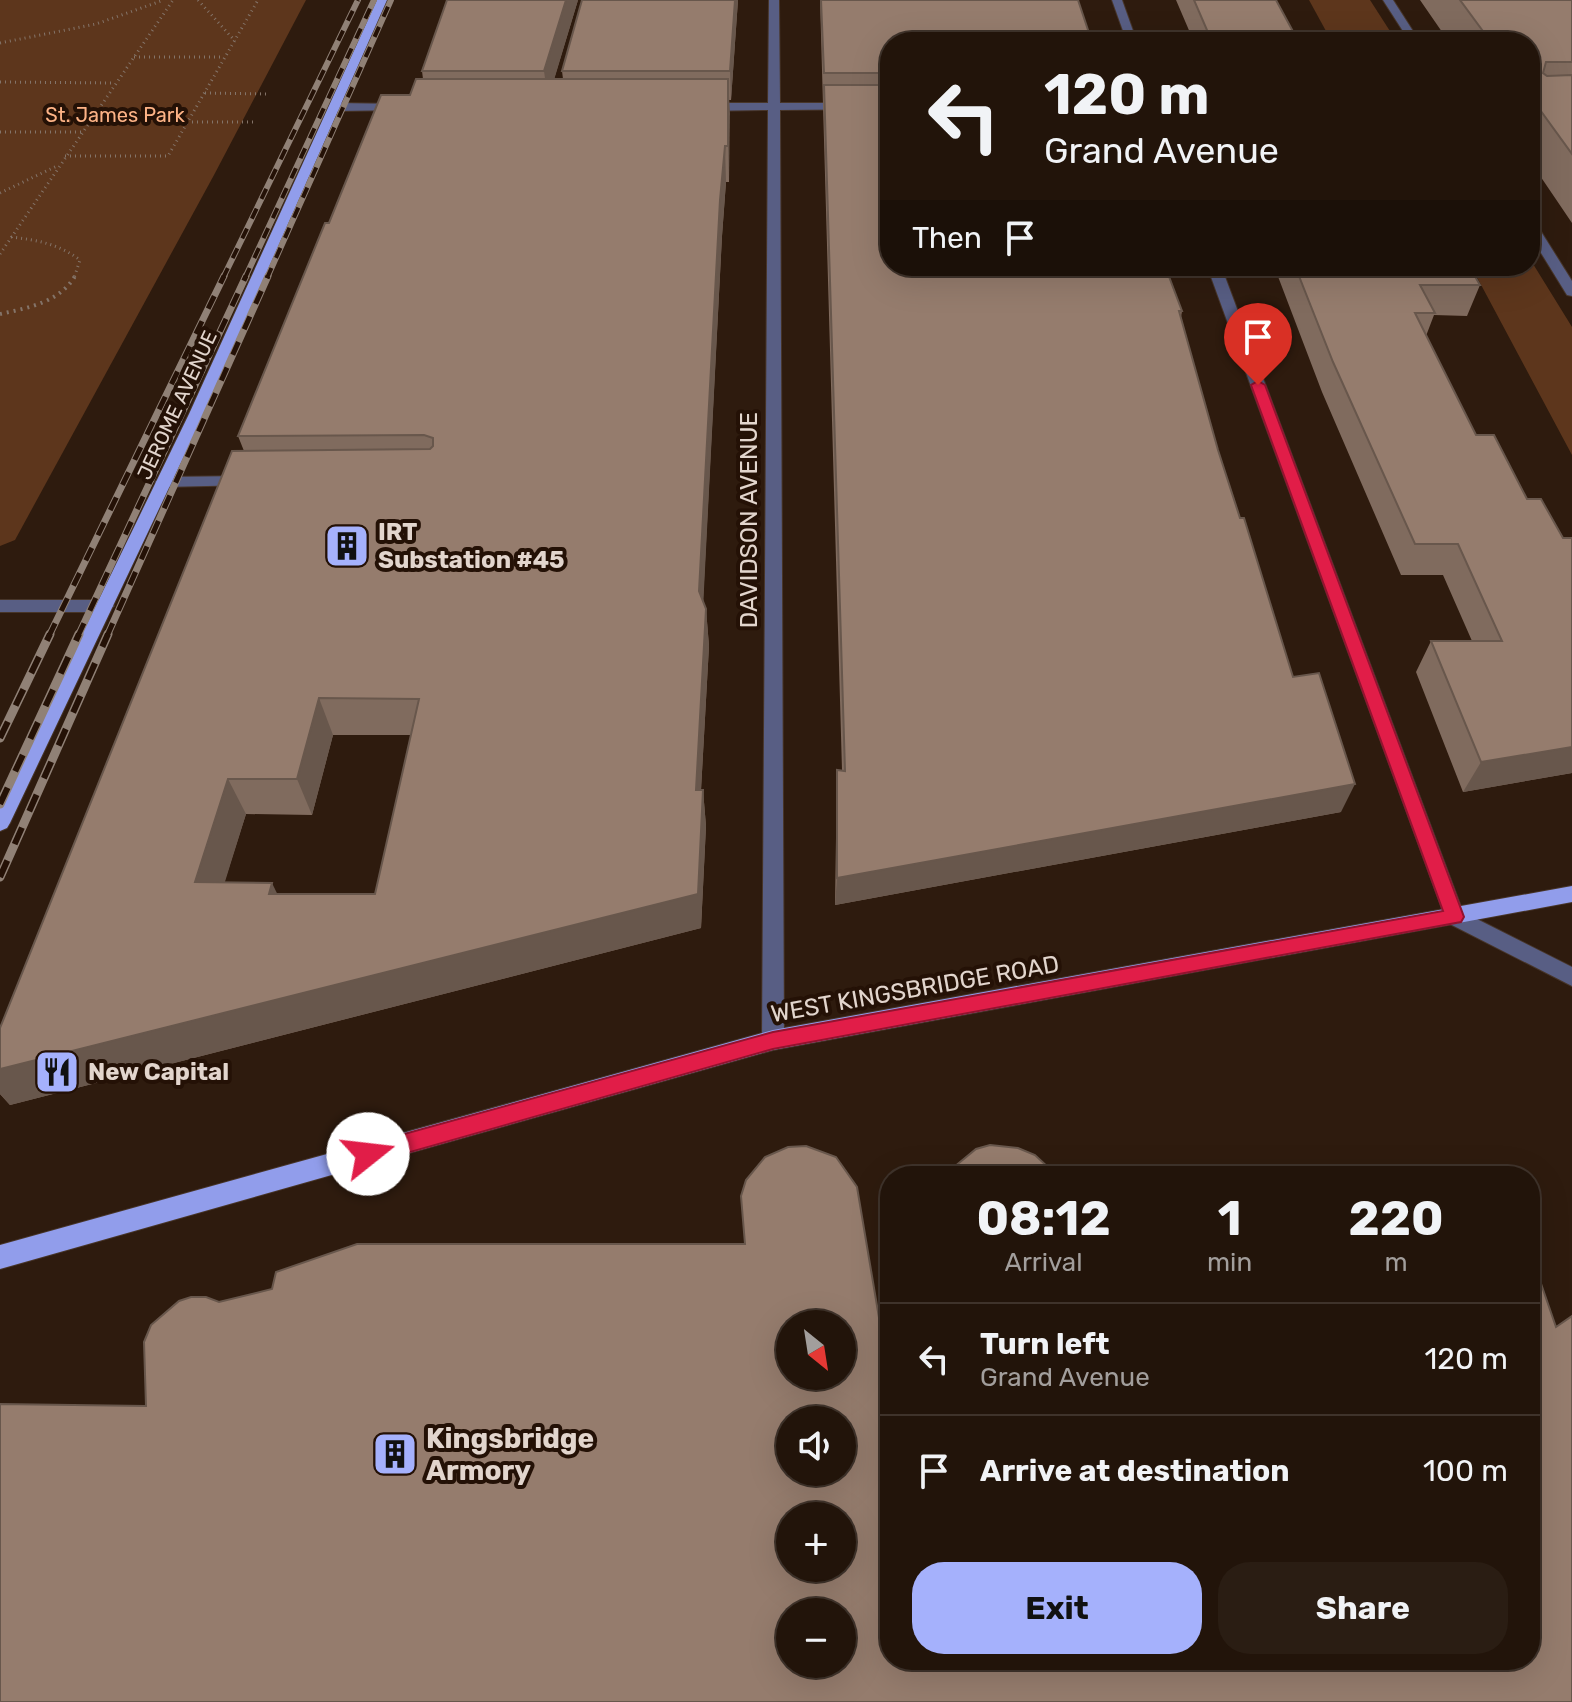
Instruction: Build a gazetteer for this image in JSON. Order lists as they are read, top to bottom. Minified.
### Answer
{"streets":{"main road":["JEROME AVENUE","WEST KINGSBRIDGE ROAD"],"street":["DAVIDSON AVENUE"]},"crossings":[["DAVIDSON AVENUE","WEST KINGSBRIDGE ROAD"]],"parks":["St. James Park"],"places":{"building":["IRT Substation #45","Kingsbridge Armory"],"restaurant":["New Capital"]},"north":"bottom right","page":{"turn":["120 m","Grand Avenue"],"then":"Then","eta":["08:12","Arrival","1","min","220","m"],"list":[{"name":"Turn left","note":"Grand Avenue","value":"120 m"},{"name":"Arrive at destination","value":"100 m"}],"map_buttons":["+","−"],"buttons":["Exit","Share"]}}
